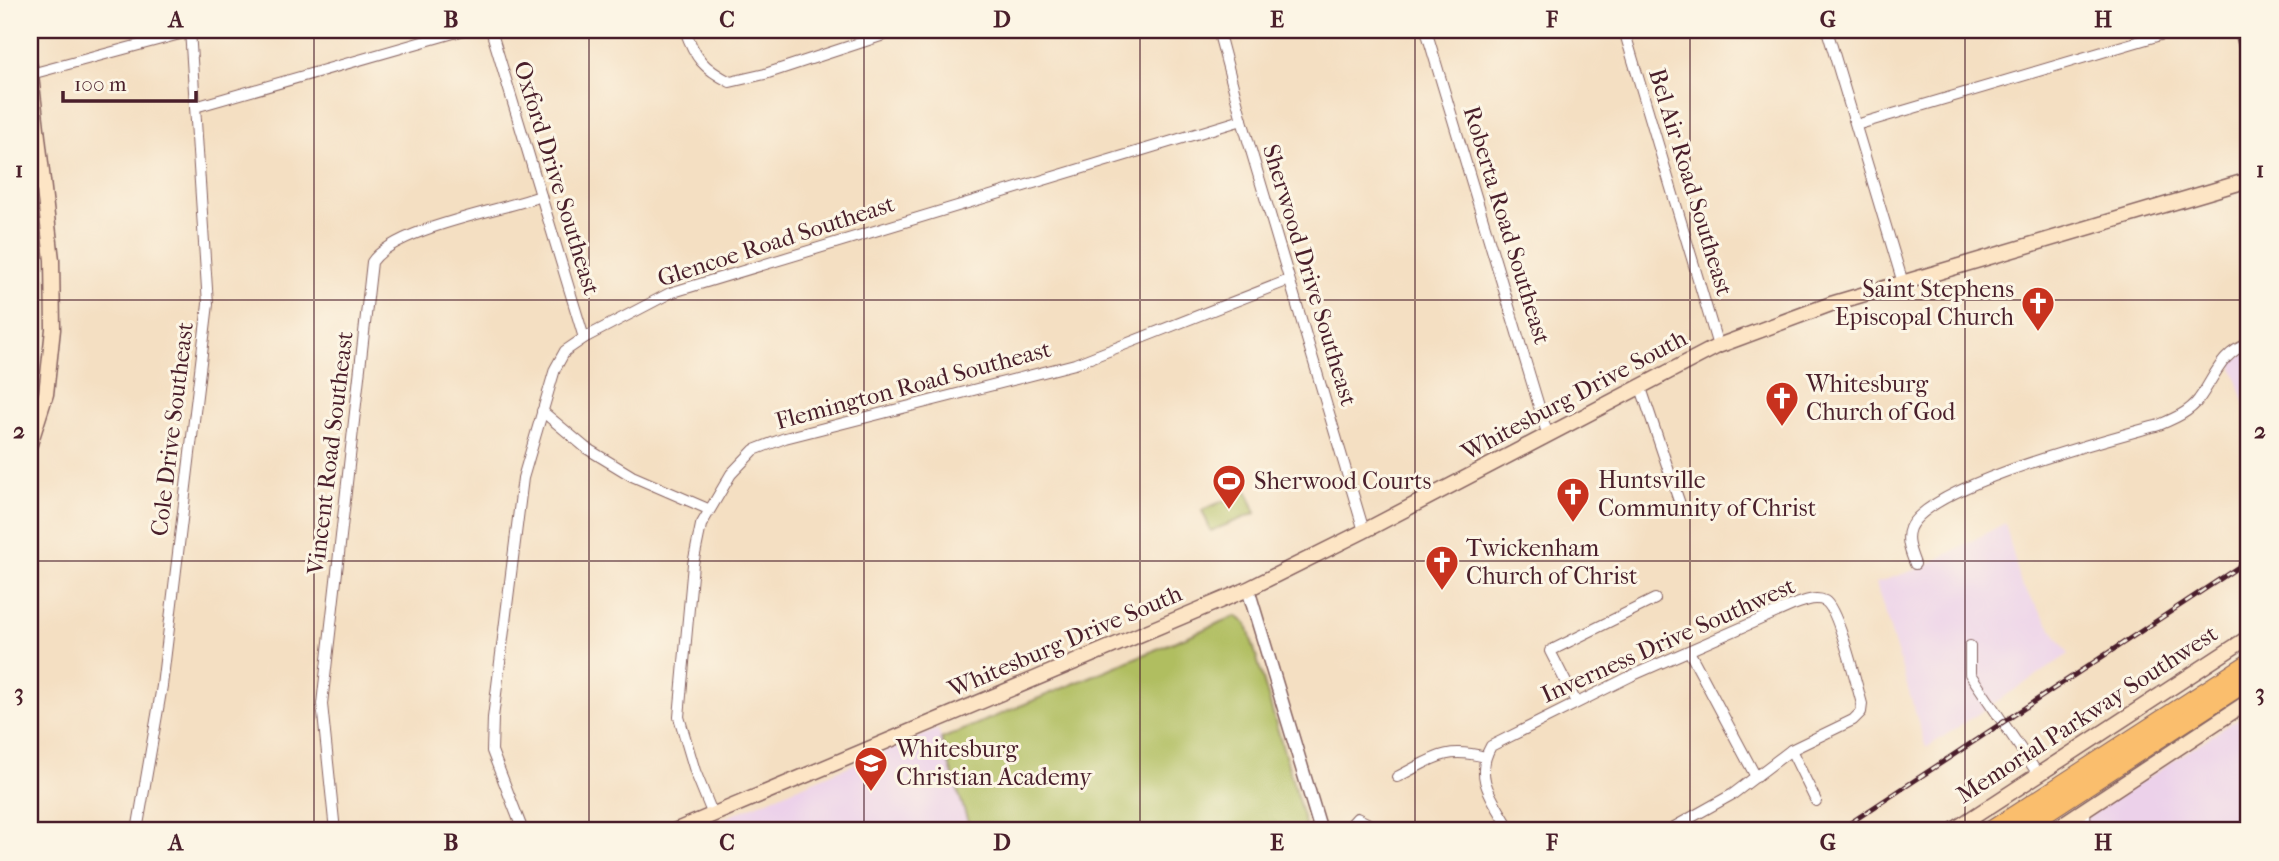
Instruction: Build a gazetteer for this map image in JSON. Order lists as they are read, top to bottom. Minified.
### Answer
{"streets":{"highway":["Memorial Parkway Southwest"],"main road":["Whitesburg Drive South"],"street":["Oxford Drive Southeast","Bel Air Road Southeast","Roberta Road Southeast","Glencoe Road Southeast","Sherwood Drive Southeast","Flemington Road Southeast","Cole Drive Southeast","Vincent Road Southeast","Inverness Drive Southwest"]},"crossings":[["Oxford Drive Southeast","Glencoe Road Southeast"],["Oxford Drive Southeast","Vincent Road Southeast"],["Bel Air Road Southeast","Whitesburg Drive South"],["Roberta Road Southeast","Whitesburg Drive South"],["Glencoe Road Southeast","Sherwood Drive Southeast"],["Sherwood Drive Southeast","Flemington Road Southeast"],["Sherwood Drive Southeast","Whitesburg Drive South"],["Flemington Road Southeast","Whitesburg Drive South"]],"places":{"church":["Saint Stephens Episcopal Church","Whitesburg Church of God","Huntsville Community of Christ","Twickenham Church of Christ"],"sports":["Sherwood Courts"],"school or university":["Whitesburg Christian Academy"]},"scale_bar":"100 m","grid":{"columns":["A","B","C","D","E","F","G","H"],"rows":["1","2","3"]}}
